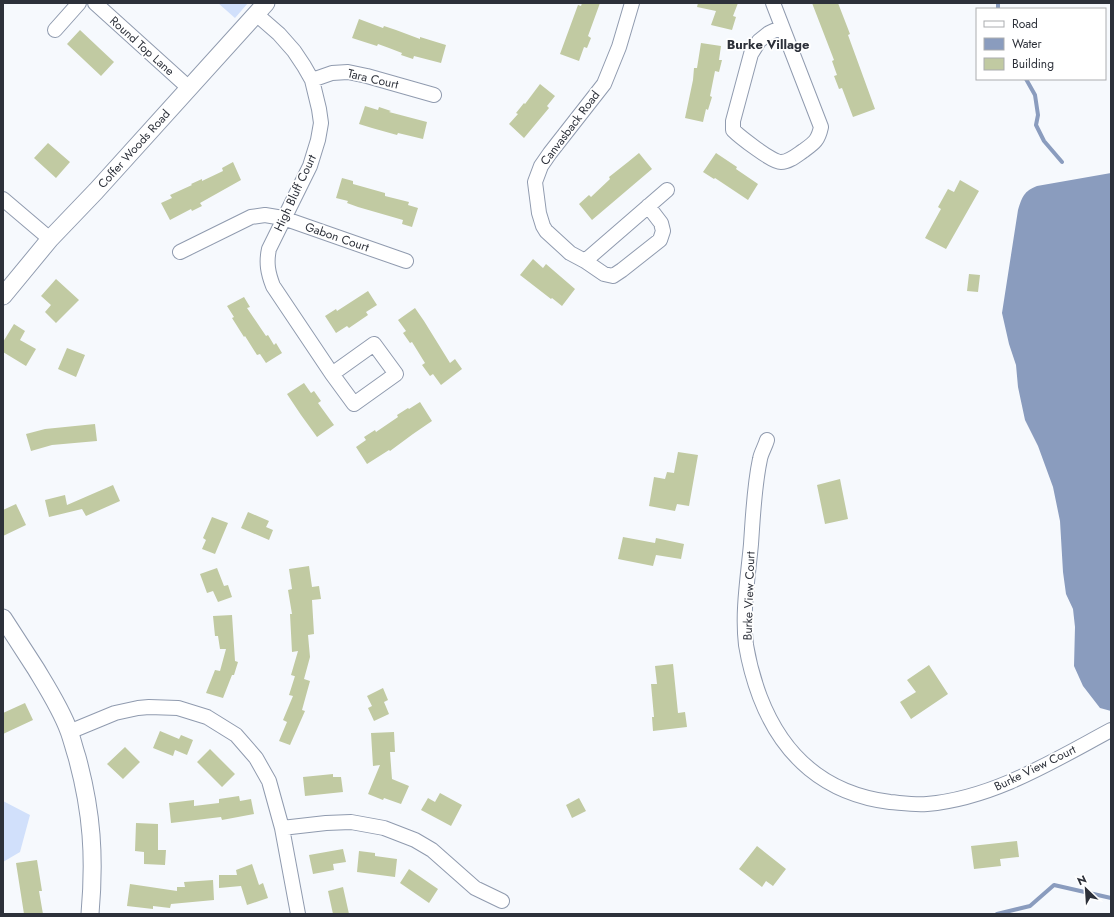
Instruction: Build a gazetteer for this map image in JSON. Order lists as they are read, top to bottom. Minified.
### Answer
{"streets":{"street":["Round Top Lane","Tara Court","Canvasback Road","Coffer Woods Road","High Bluff Court","Gabon Court","Burke View Court"]},"crossings":[["Round Top Lane","Coffer Woods Road"],["Tara Court","High Bluff Court"],["Coffer Woods Road","High Bluff Court"],["High Bluff Court","Gabon Court"]],"districts":["Burke Village"],"legend":["Road","Water","Building"],"north":"top left"}
